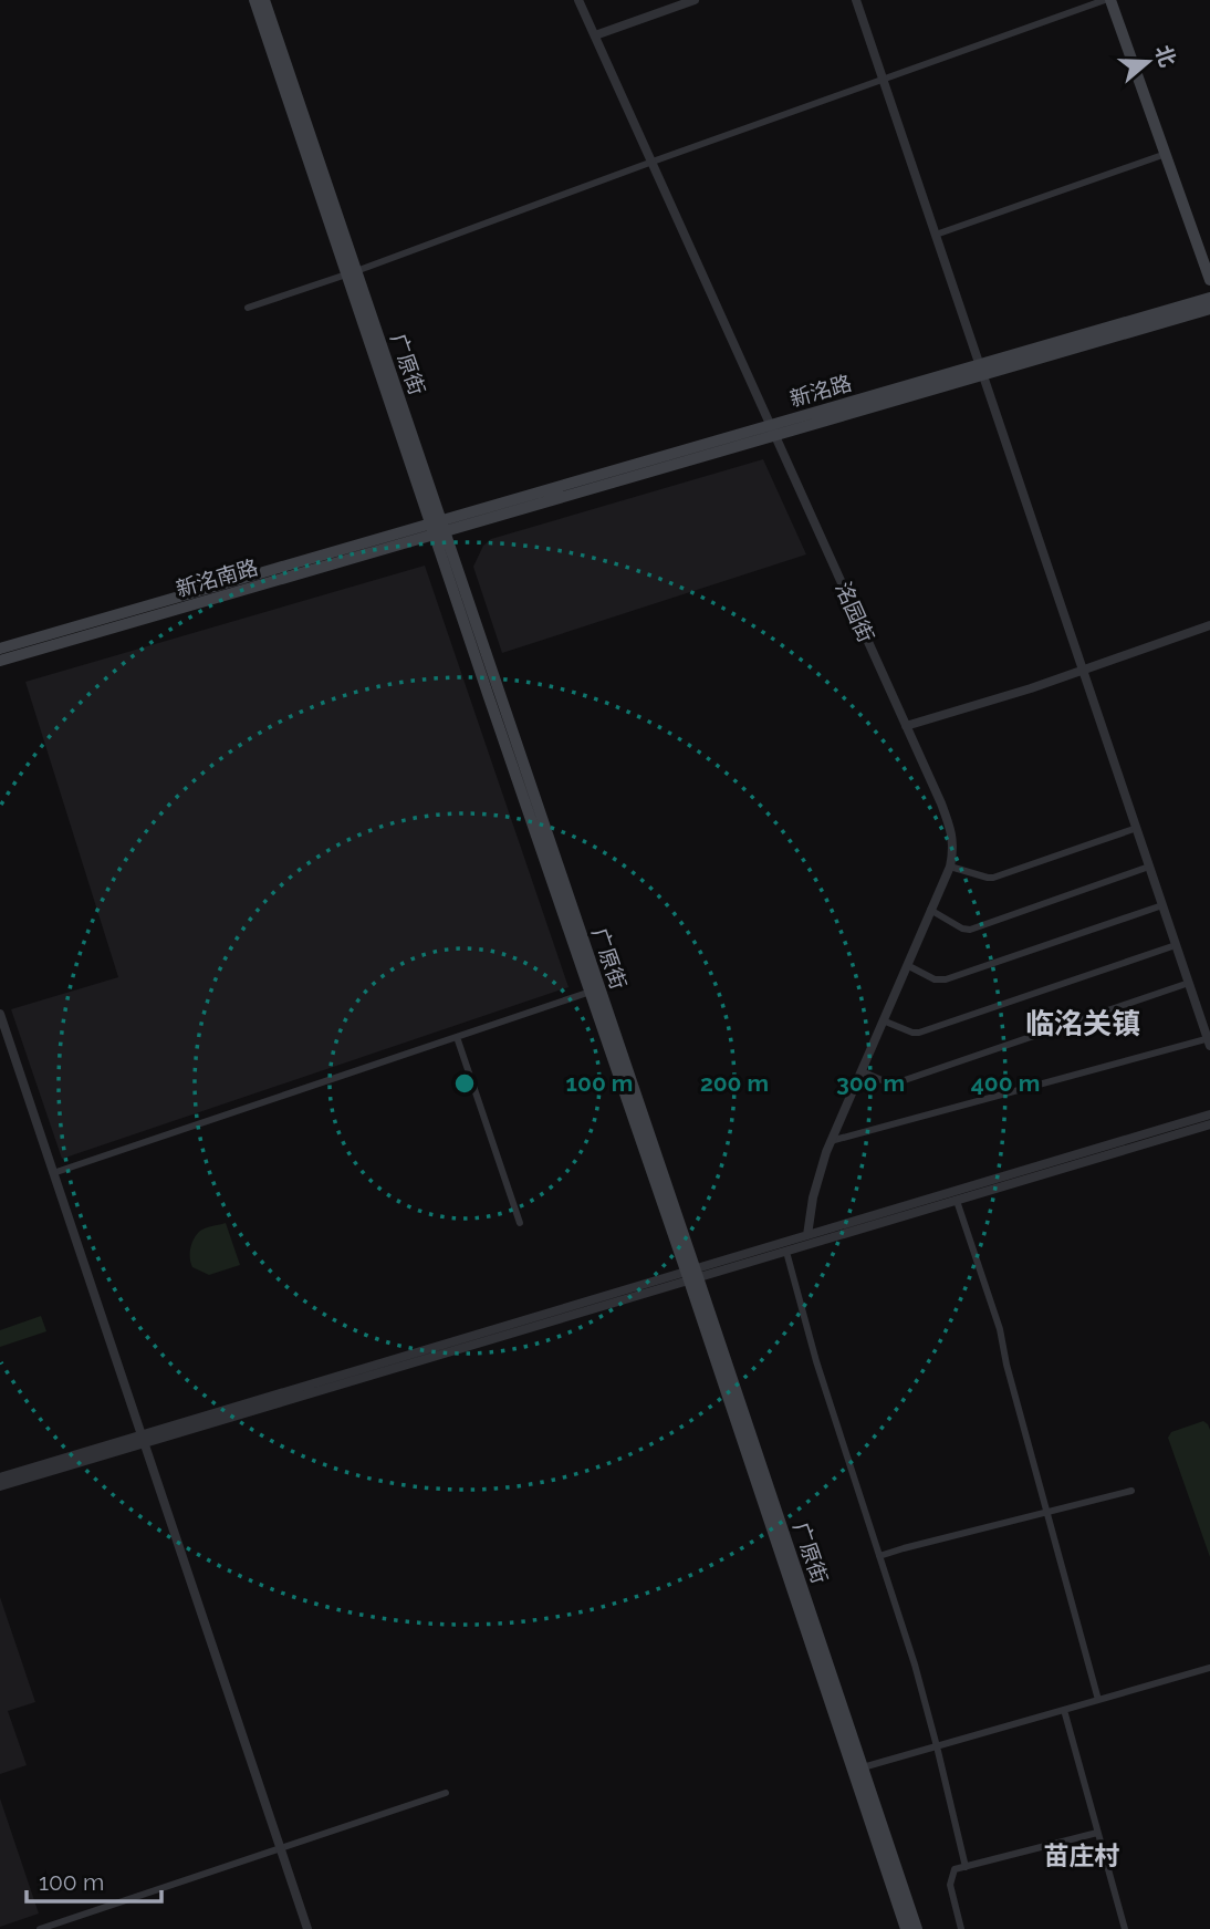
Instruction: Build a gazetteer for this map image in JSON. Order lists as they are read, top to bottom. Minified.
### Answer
{"streets":{"main road":["广原街","新洺路","新洺南路"],"street":["洺园街"]},"crossings":[["广原街","新洺路"],["广原街","新洺南路"],["新洺路","新洺南路"],["新洺路","洺园街"]],"districts":["临洺关镇","苗庄村"],"scale_bar":"100 m","north":"right","rings":["100 m","200 m","300 m","400 m"]}
